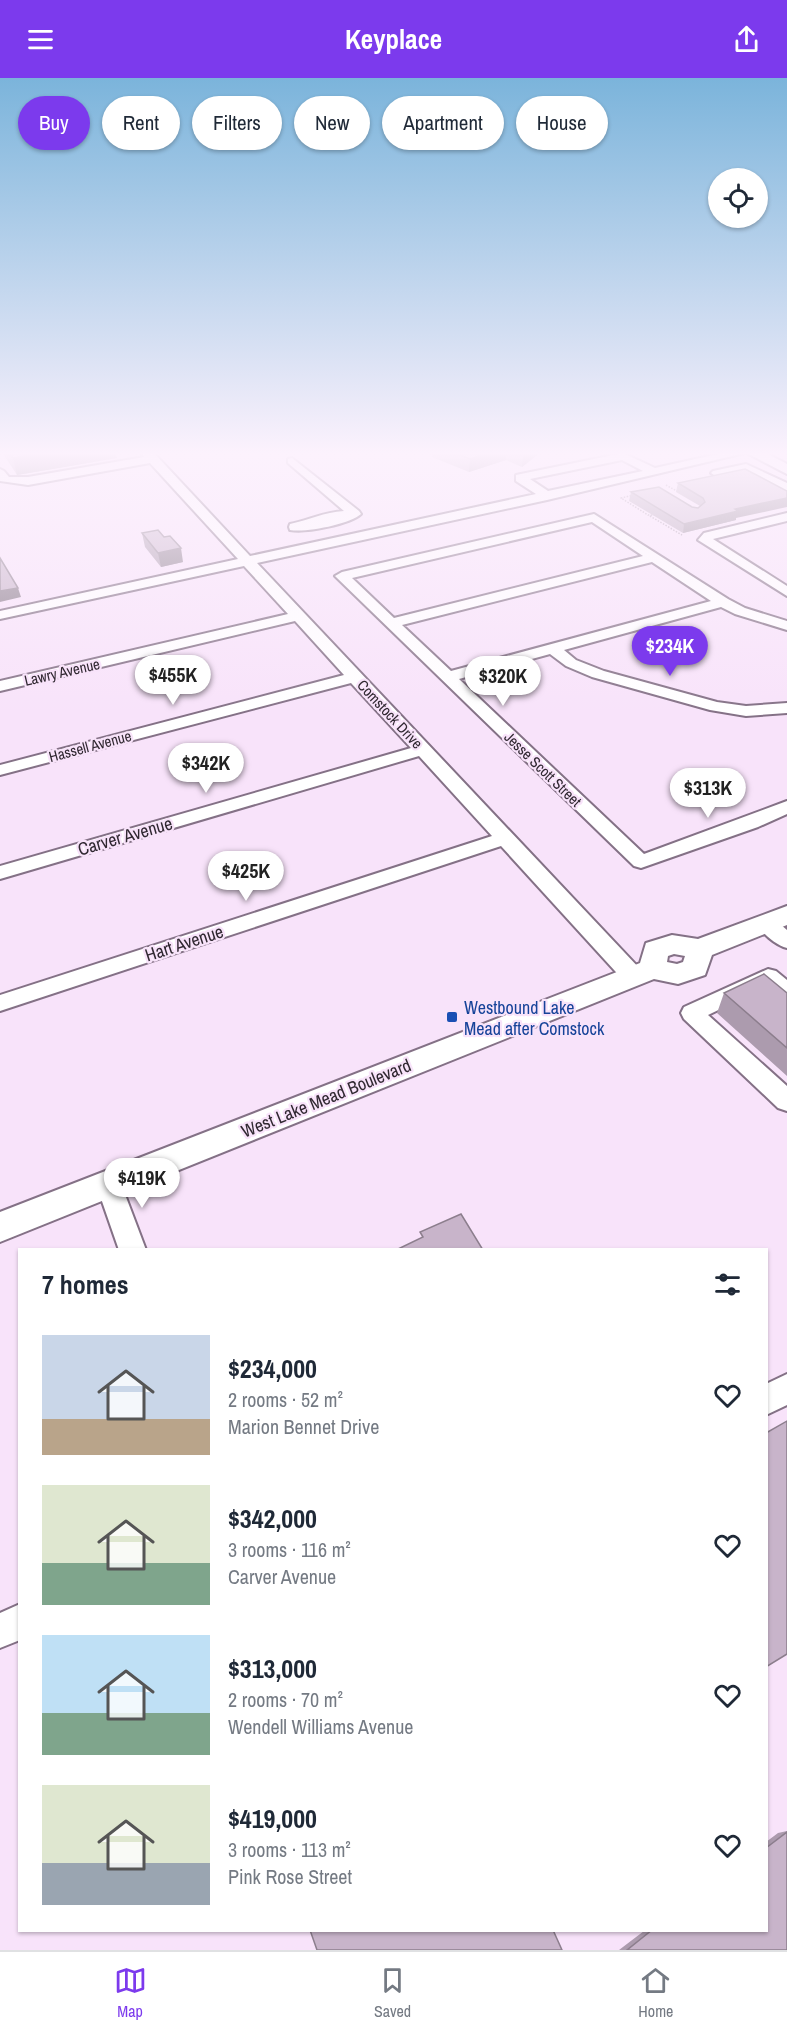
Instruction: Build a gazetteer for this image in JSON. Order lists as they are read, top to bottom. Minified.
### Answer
{"streets":{"main road":["West Lake Mead Boulevard"],"street":["Lawry Avenue","Comstock Drive","Hassell Avenue","Jesse Scott Street","Carver Avenue","Hart Avenue"]},"crossings":[["Lawry Avenue","Comstock Drive"],["Comstock Drive","Hassell Avenue"],["Comstock Drive","Carver Avenue"],["Comstock Drive","Hart Avenue"],["Comstock Drive","West Lake Mead Boulevard"]],"places":{"transit":["Westbound Lake Mead after Comstock"]},"page":{"header":"Keyplace","chip":["Buy","Rent","Filters","New","Apartment","House"],"price":["$234K","$455K","$320K","$342K","$313K","$425K","$419K"],"heading":"7 homes","list":[{"name":"$234,000","note":"2 rooms · 52 m² · Marion Bennet Drive"},{"name":"$342,000","note":"3 rooms · 116 m² · Carver Avenue"},{"name":"$313,000","note":"2 rooms · 70 m² · Wendell Williams Avenue"},{"name":"$419,000","note":"3 rooms · 113 m² · Pink Rose Street"}],"tabs":["Map","Saved","Home"]}}
